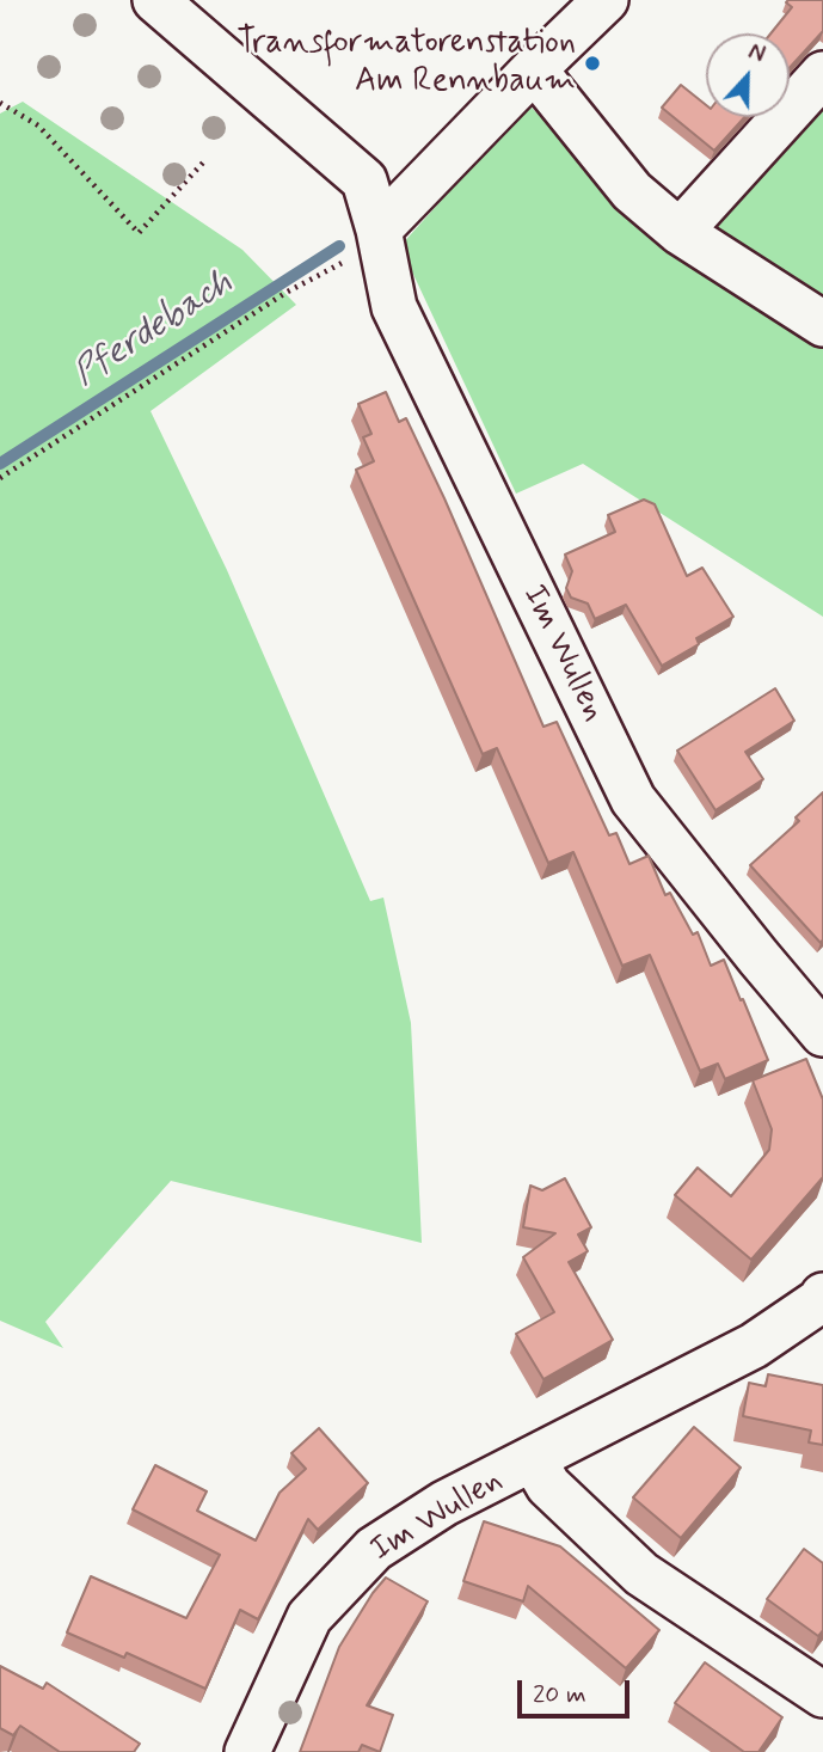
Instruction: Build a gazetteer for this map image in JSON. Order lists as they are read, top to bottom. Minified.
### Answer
{"streets":{"street":["Im Wullen"]},"water":["Pferdebach"],"places":["Transformatorenstation Am Rennbaum"],"scale_bar":"20 m","north":"top"}
